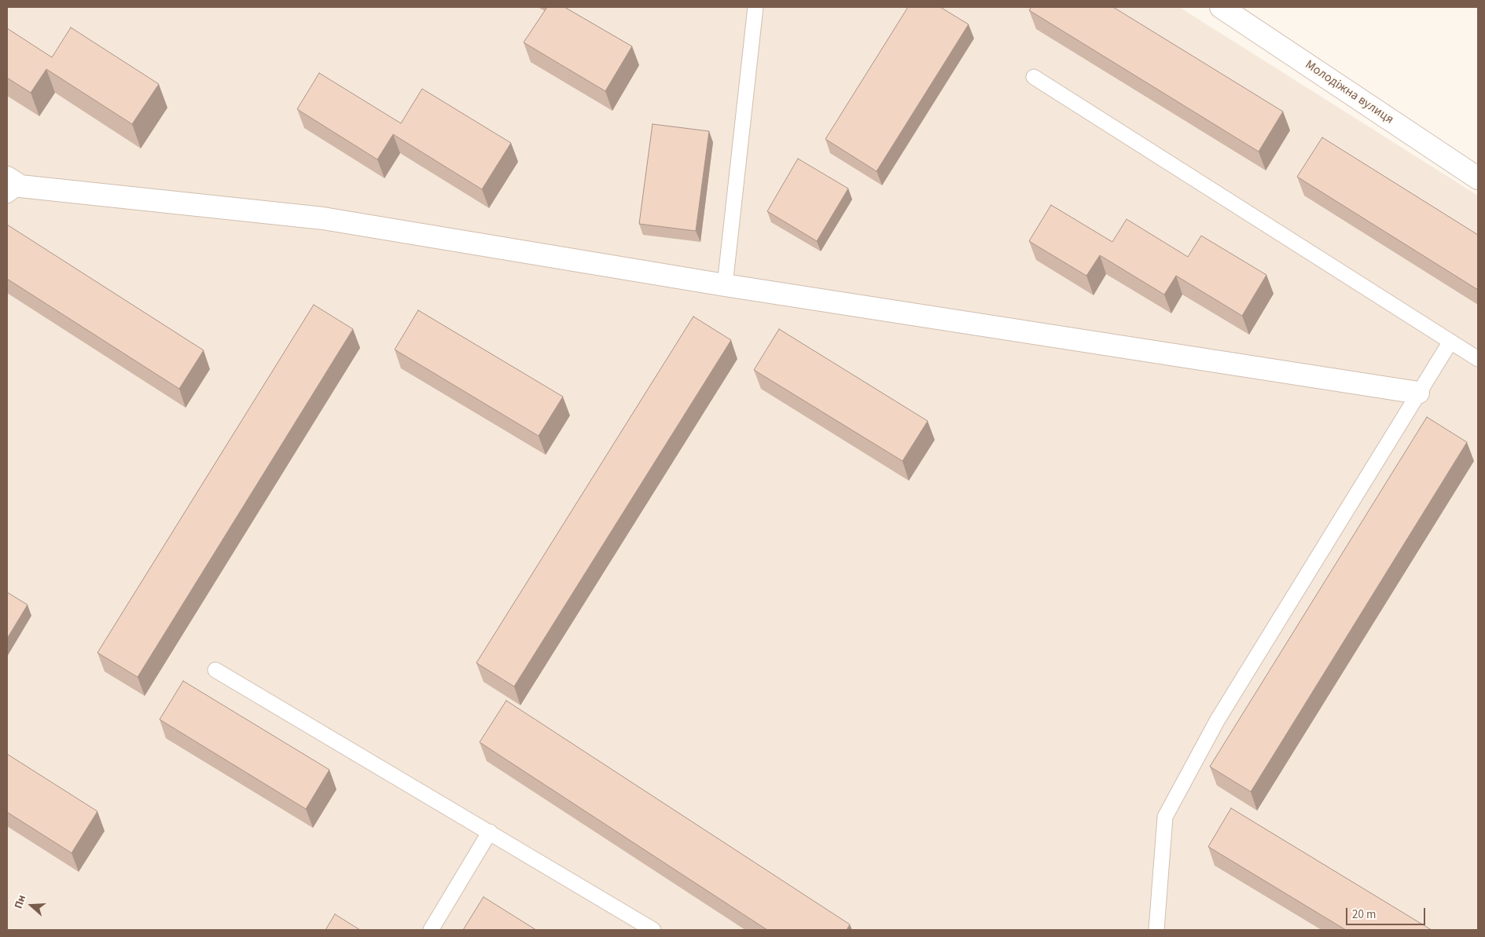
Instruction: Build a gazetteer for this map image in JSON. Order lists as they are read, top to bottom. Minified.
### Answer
{"streets":{"street":["Молодіжна вулиця"]},"scale_bar":"20 m","north":"left"}
